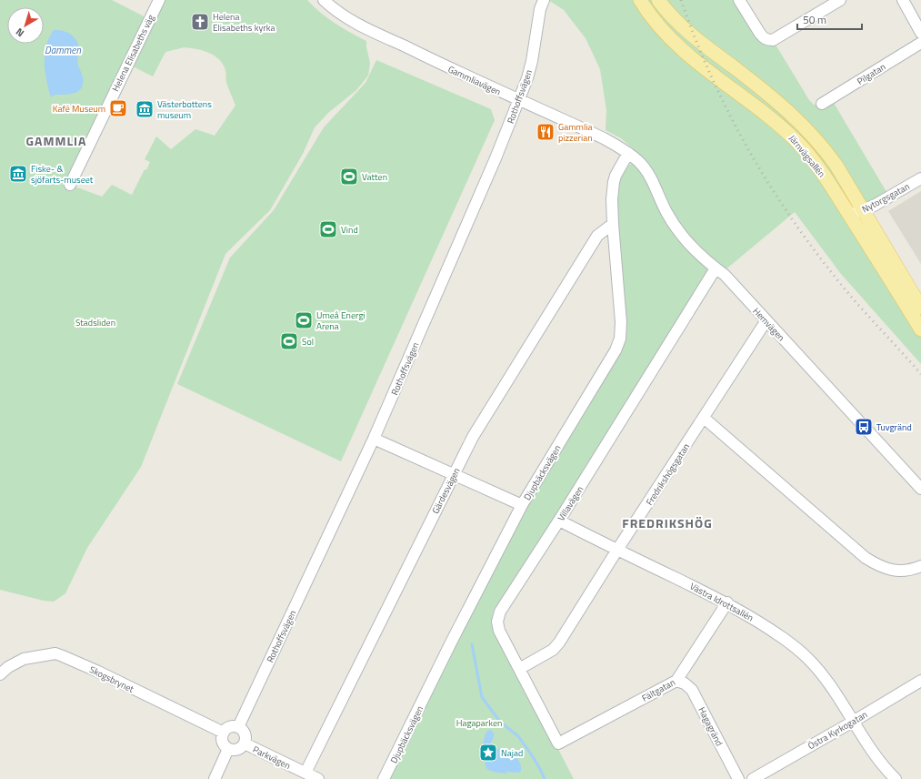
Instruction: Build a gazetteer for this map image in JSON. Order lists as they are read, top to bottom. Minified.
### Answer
{"streets":{"main road":["Järnvägsallén"],"street":["Helena Elisabeths väg","Pilgatan","Gammliavägen","Rothoffsvägen","Nytorgsgatan","Hemvägen","Djupbäcksvägen","Fredrikshögsgatan","Gärdesvägen","Villavägen","Västra Idrottsallén","Skogsbrynet","Fältgatan","Hagagränd","Östra Kyrkogatan","Parkvägen"]},"crossings":[["Gammliavägen","Rothoffsvägen"],["Gammliavägen","Hemvägen"],["Gammliavägen","Djupbäcksvägen"],["Rothoffsvägen","Skogsbrynet"],["Rothoffsvägen","Parkvägen"],["Järnvägsallén","Nytorgsgatan"],["Hemvägen","Djupbäcksvägen"],["Hemvägen","Fredrikshögsgatan"],["Hemvägen","Villavägen"],["Djupbäcksvägen","Gärdesvägen"],["Fredrikshögsgatan","Villavägen"],["Fredrikshögsgatan","Västra Idrottsallén"],["Gärdesvägen","Parkvägen"],["Villavägen","Västra Idrottsallén"],["Villavägen","Fältgatan"],["Västra Idrottsallén","Fältgatan"],["Västra Idrottsallén","Östra Kyrkogatan"],["Skogsbrynet","Parkvägen"],["Fältgatan","Hagagränd"]],"districts":["GAMMLIA","FREDRIKSHÖG"],"water":["Dammen"],"parks":["Stadsliden","Hagaparken"],"places":{"church":["Helena Elisabeths kyrka"],"cafe":["Kafé Museum"],"museum":["Västerbottens museum","Fiske- & sjöfarts-museet"],"restaurant":["Gammlia pizzerian"],"sports":["Vatten","Vind","Umeå Energi Arena","Sol"],"bus stop":["Tuvgränd"],"place":["Najad"]},"scale_bar":"50 m","north":"bottom left"}
